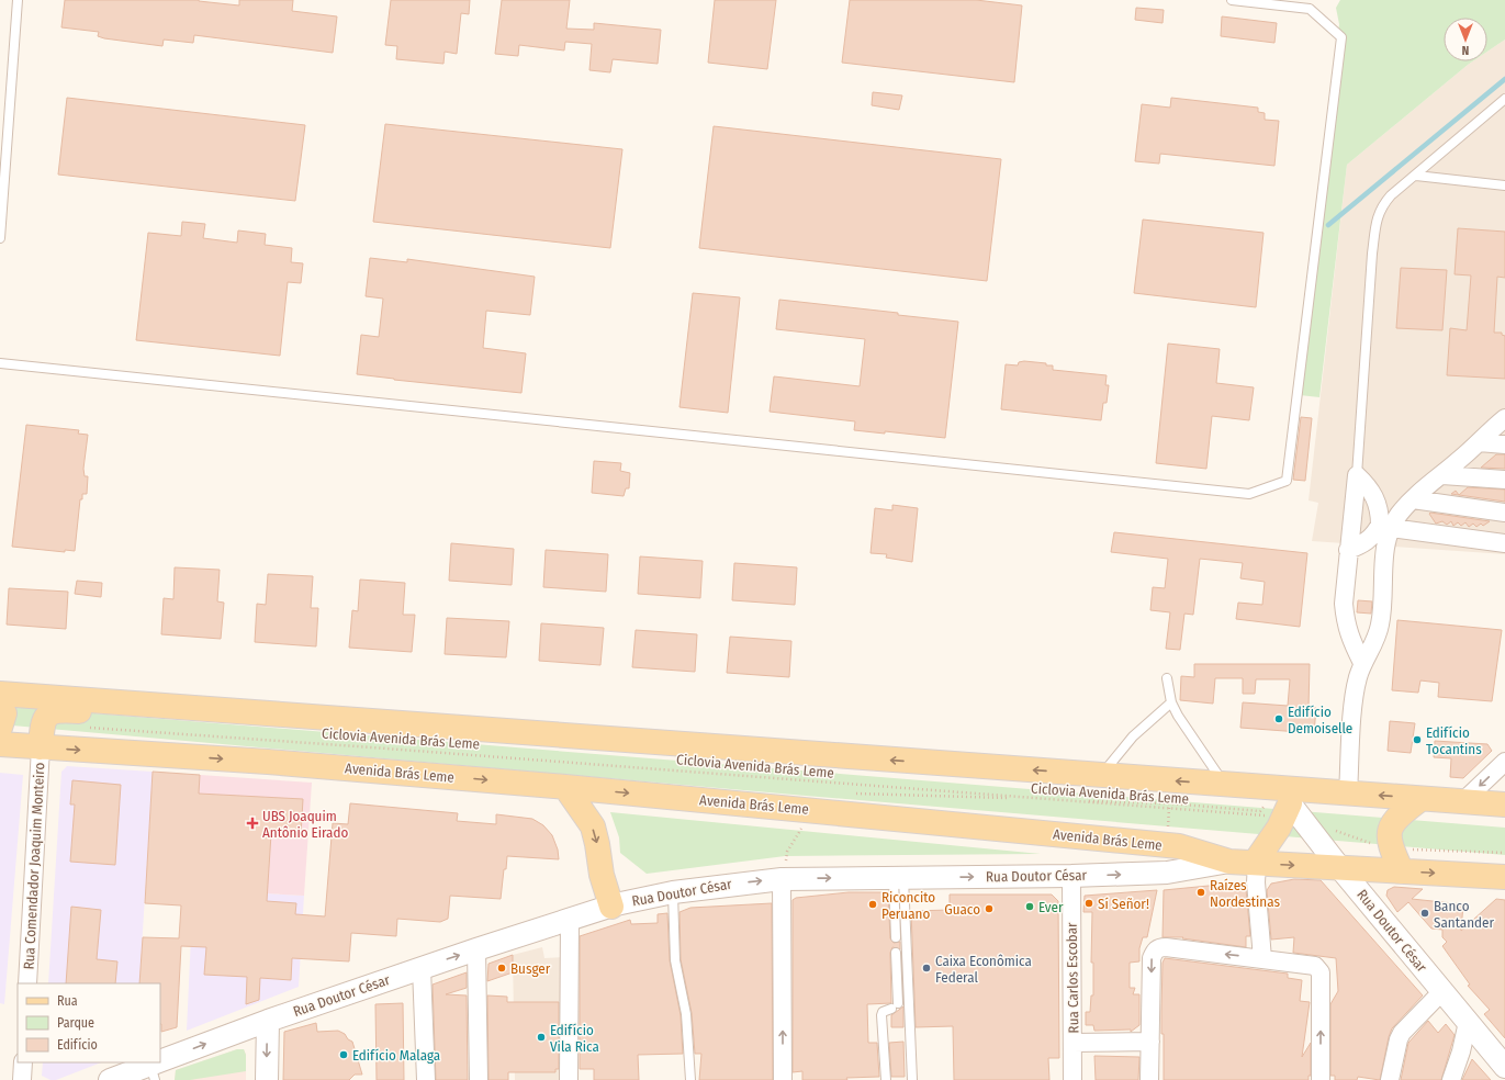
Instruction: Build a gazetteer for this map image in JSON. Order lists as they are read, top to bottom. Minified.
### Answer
{"streets":{"main road":["Avenida Brás Leme"],"street":["Rua Comendador Joaquim Monteiro","Rua Doutor César","Rua Carlos Escobar"],"path":["Ciclovia Avenida Brás Leme"]},"crossings":[["Ciclovia Avenida Brás Leme","Rua Doutor César"],["Avenida Brás Leme","Rua Comendador Joaquim Monteiro"],["Avenida Brás Leme","Rua Doutor César"],["Rua Doutor César","Rua Carlos Escobar"]],"one_way":["Rua Doutor César"],"places":{"other":["Edifício Demoiselle","Edifício Tocantins","Raízes Nordestinas","Sí Señor!","Riconcito Peruano","Ever","Guaco","Banco Santander","Busger","Caixa Econômica Federal","Edifício Vila Rica","Edifício Malaga"],"health":["UBS Joaquim Antônio Eirado"]},"legend":["Rua","Parque","Edifício"],"north":"bottom"}
